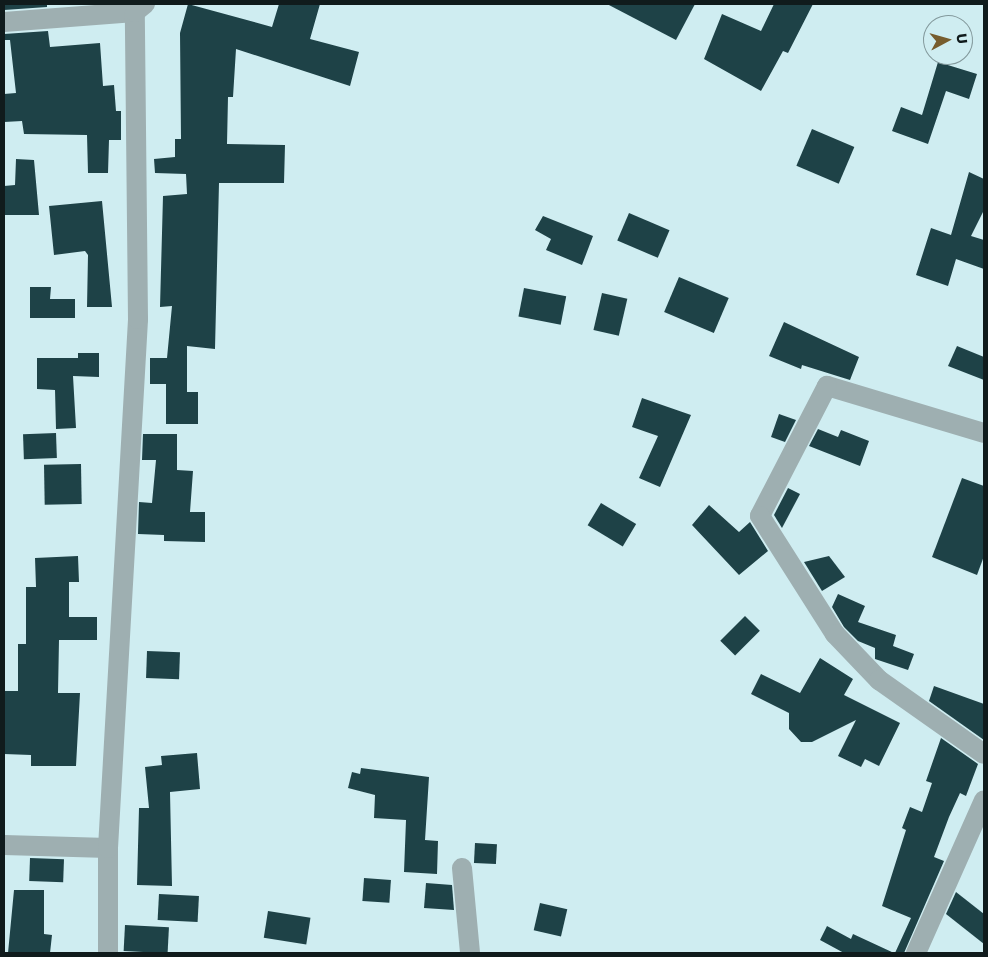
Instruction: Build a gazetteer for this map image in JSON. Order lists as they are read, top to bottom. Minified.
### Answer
{"north":"right"}
